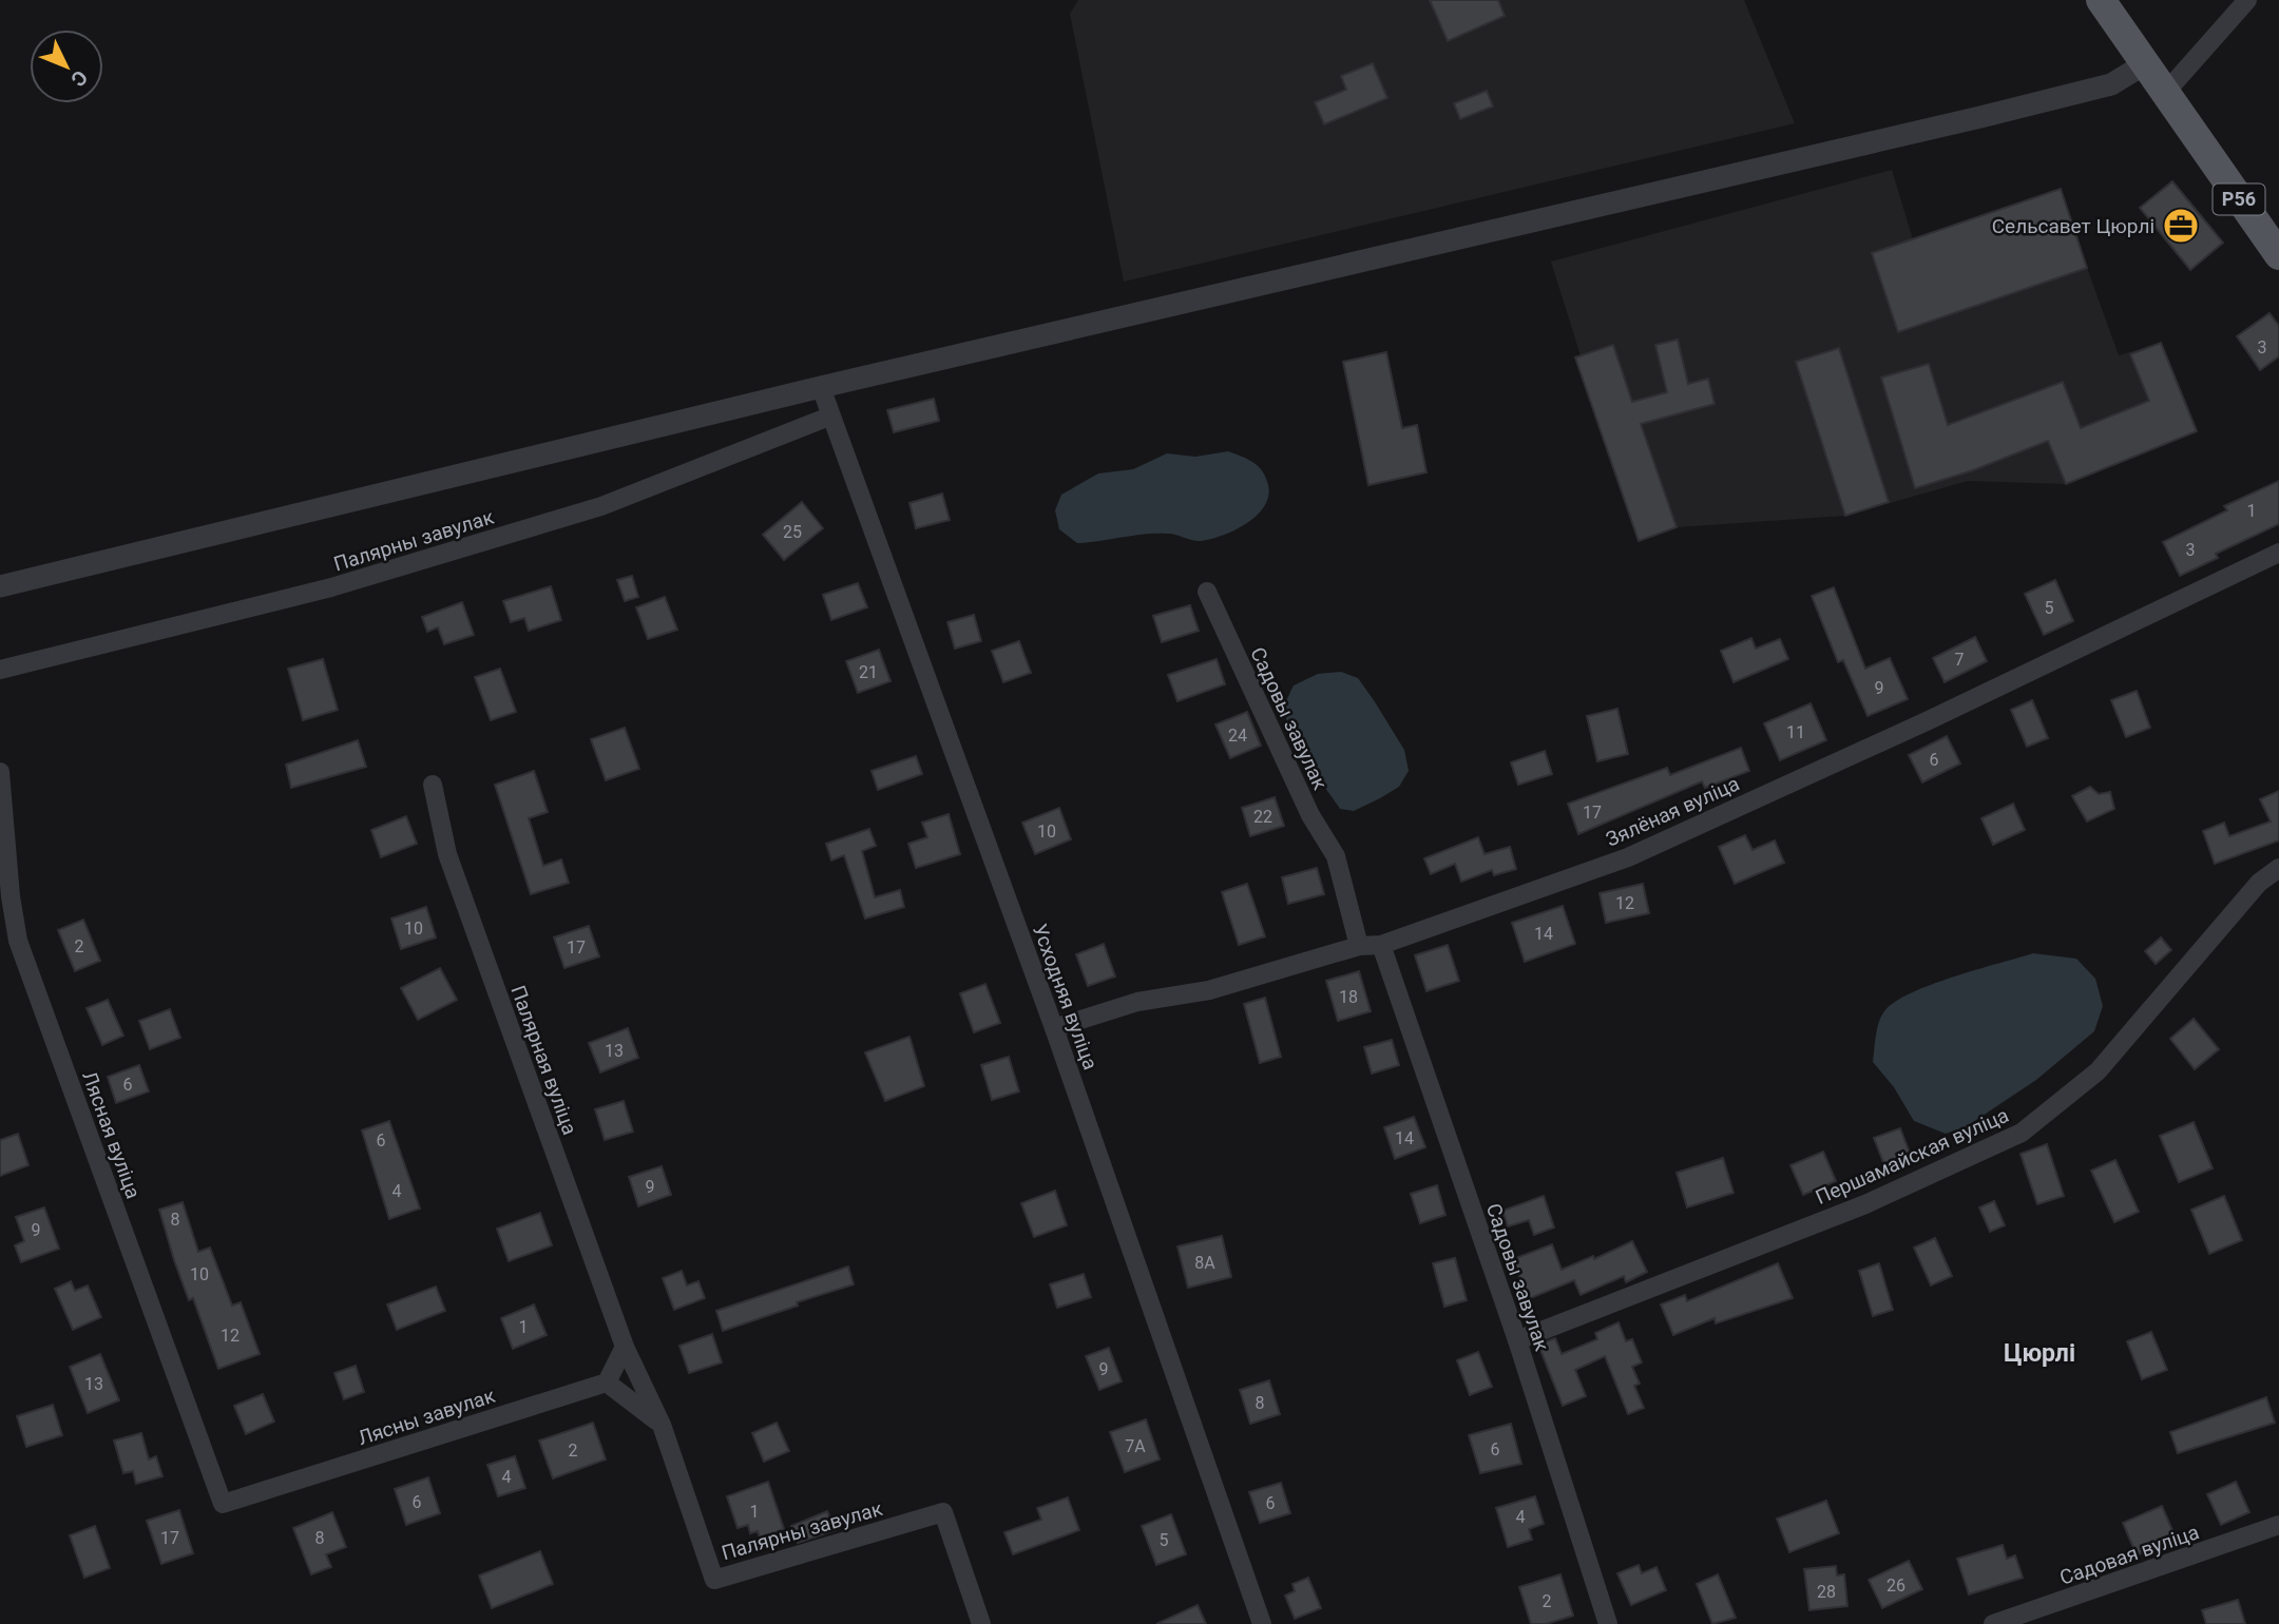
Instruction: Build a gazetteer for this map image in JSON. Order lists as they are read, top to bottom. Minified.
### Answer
{"streets":{"main road":["Р56"],"street":["Палярны завулак","Садовы завулак","Зялёная вуліца","Усходняя вуліца","Палярная вуліца","Лясная вуліца","Першамайская вуліца","Лясны завулак","Садовая вуліца"]},"crossings":[["Палярны завулак","Усходняя вуліца"],["Палярны завулак","Палярная вуліца"],["Садовы завулак","Зялёная вуліца"],["Садовы завулак","Першамайская вуліца"],["Зялёная вуліца","Усходняя вуліца"],["Лясная вуліца","Лясны завулак"]],"districts":["Цюрлі"],"places":{"office":["Сельсавет Цюрлі"]},"house_numbers":["3","1","25","3","5","7","21","9","11","24","6","17","22","10","12","10","14","2","17","18","13","6","14","6","9","4","8","9","8А","10","1","12","9","13","8","7А","6","2","4","6","6","1","4","17","8","5","26","28","2"],"north":"bottom right"}
